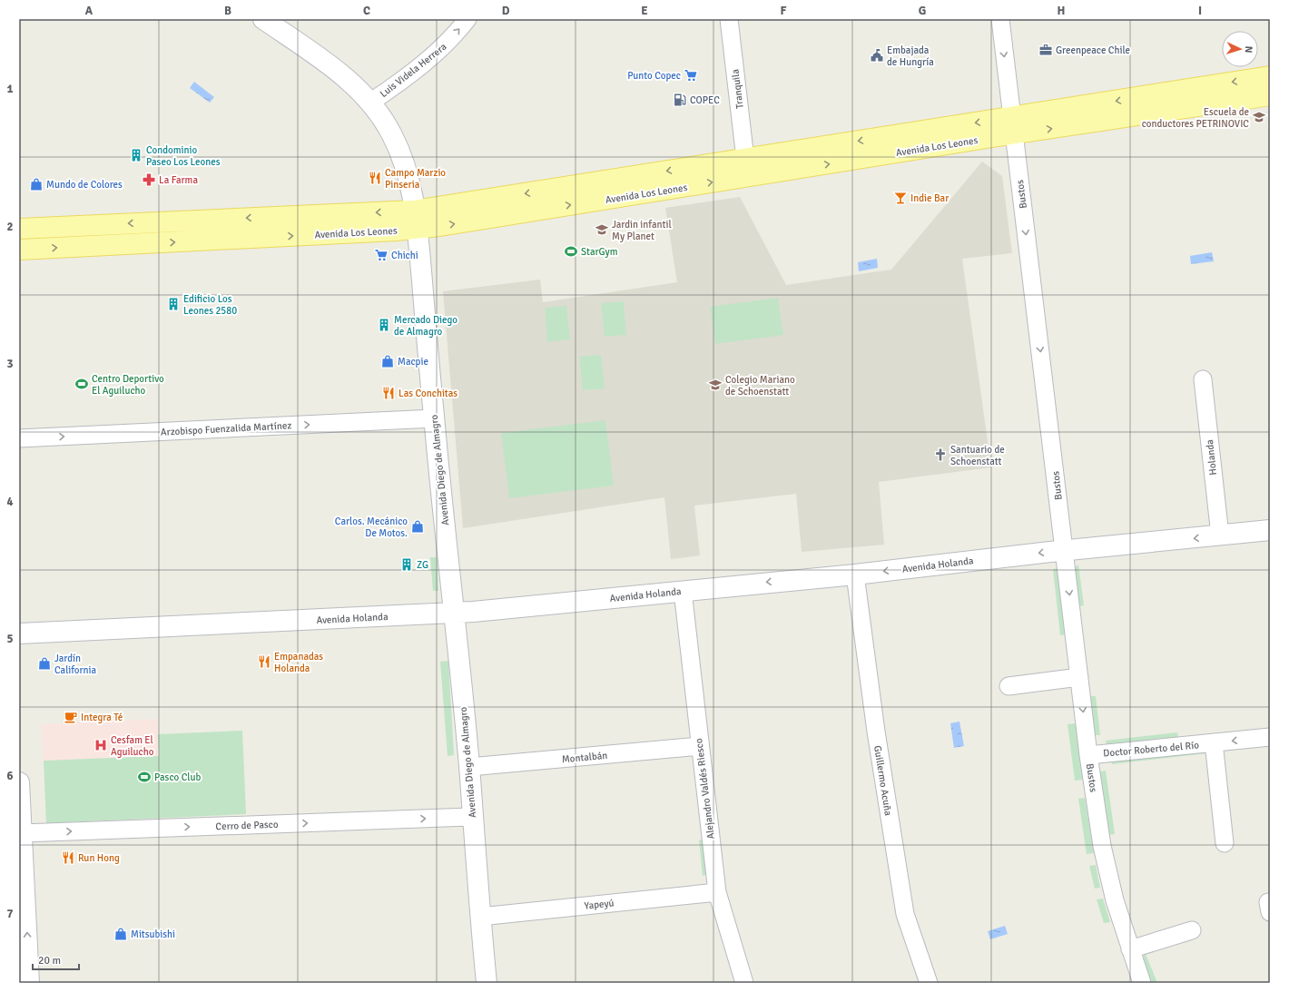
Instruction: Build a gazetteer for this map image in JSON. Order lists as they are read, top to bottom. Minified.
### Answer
{"streets":{"main road":["Avenida Los Leones"],"street":["Luis Videla Herrera","Tranquila","Bustos","Arzobispo Fuenzalida Martínez","Holanda","Avenida Diego de Almagro","Avenida Holanda","Doctor Roberto del Río","Montalbán","Guillermo Acuña","Alejandro Valdés Riesco","Cerro de Pasco","Yapeyú"]},"crossings":[["Luis Videla Herrera","Avenida Diego de Almagro"],["Tranquila","Avenida Los Leones"],["Avenida Los Leones","Bustos"],["Avenida Los Leones","Avenida Diego de Almagro"],["Bustos","Avenida Holanda"],["Bustos","Doctor Roberto del Río"],["Arzobispo Fuenzalida Martínez","Avenida Diego de Almagro"],["Holanda","Avenida Holanda"],["Avenida Diego de Almagro","Avenida Holanda"],["Avenida Diego de Almagro","Montalbán"],["Avenida Diego de Almagro","Cerro de Pasco"],["Avenida Diego de Almagro","Yapeyú"],["Avenida Holanda","Guillermo Acuña"],["Avenida Holanda","Alejandro Valdés Riesco"],["Montalbán","Alejandro Valdés Riesco"],["Alejandro Valdés Riesco","Yapeyú"]],"one_way":["Luis Videla Herrera","Bustos","Arzobispo Fuenzalida Martínez","Avenida Holanda","Cerro de Pasco"],"places":{"office":["Greenpeace Chile"],"public building":["Embajada de Hungría"],"supermarket":["Punto Copec","Chichi"],"fuel station":["COPEC"],"school or university":["Escuela de conductores PETRINOVIC","Jardin infantil My Planet","Colegio Mariano de Schoenstatt"],"building":["Condominio Paseo Los Leones","Edificio Los Leones 2580","Mercado Diego de Almagro","ZG"],"restaurant":["Campo Marzio Pinseria","Las Conchitas","Empanadas Holanda","Run Hong"],"pharmacy":["La Farma"],"shop":["Mundo de Colores","Macpie","Carlos. Mecánico De Motos.","Jardín California","Mitsubishi"],"bar":["Indie Bar"],"sports":["StarGym","Centro Deportivo El Aguilucho","Pasco Club"],"church":["Santuario de Schoenstatt"],"cafe":["Integra Té"],"hospital":["Cesfam El Aguilucho"]},"scale_bar":"20 m","north":"right","grid":{"columns":["A","B","C","D","E","F","G","H","I"],"rows":["1","2","3","4","5","6","7"]}}
